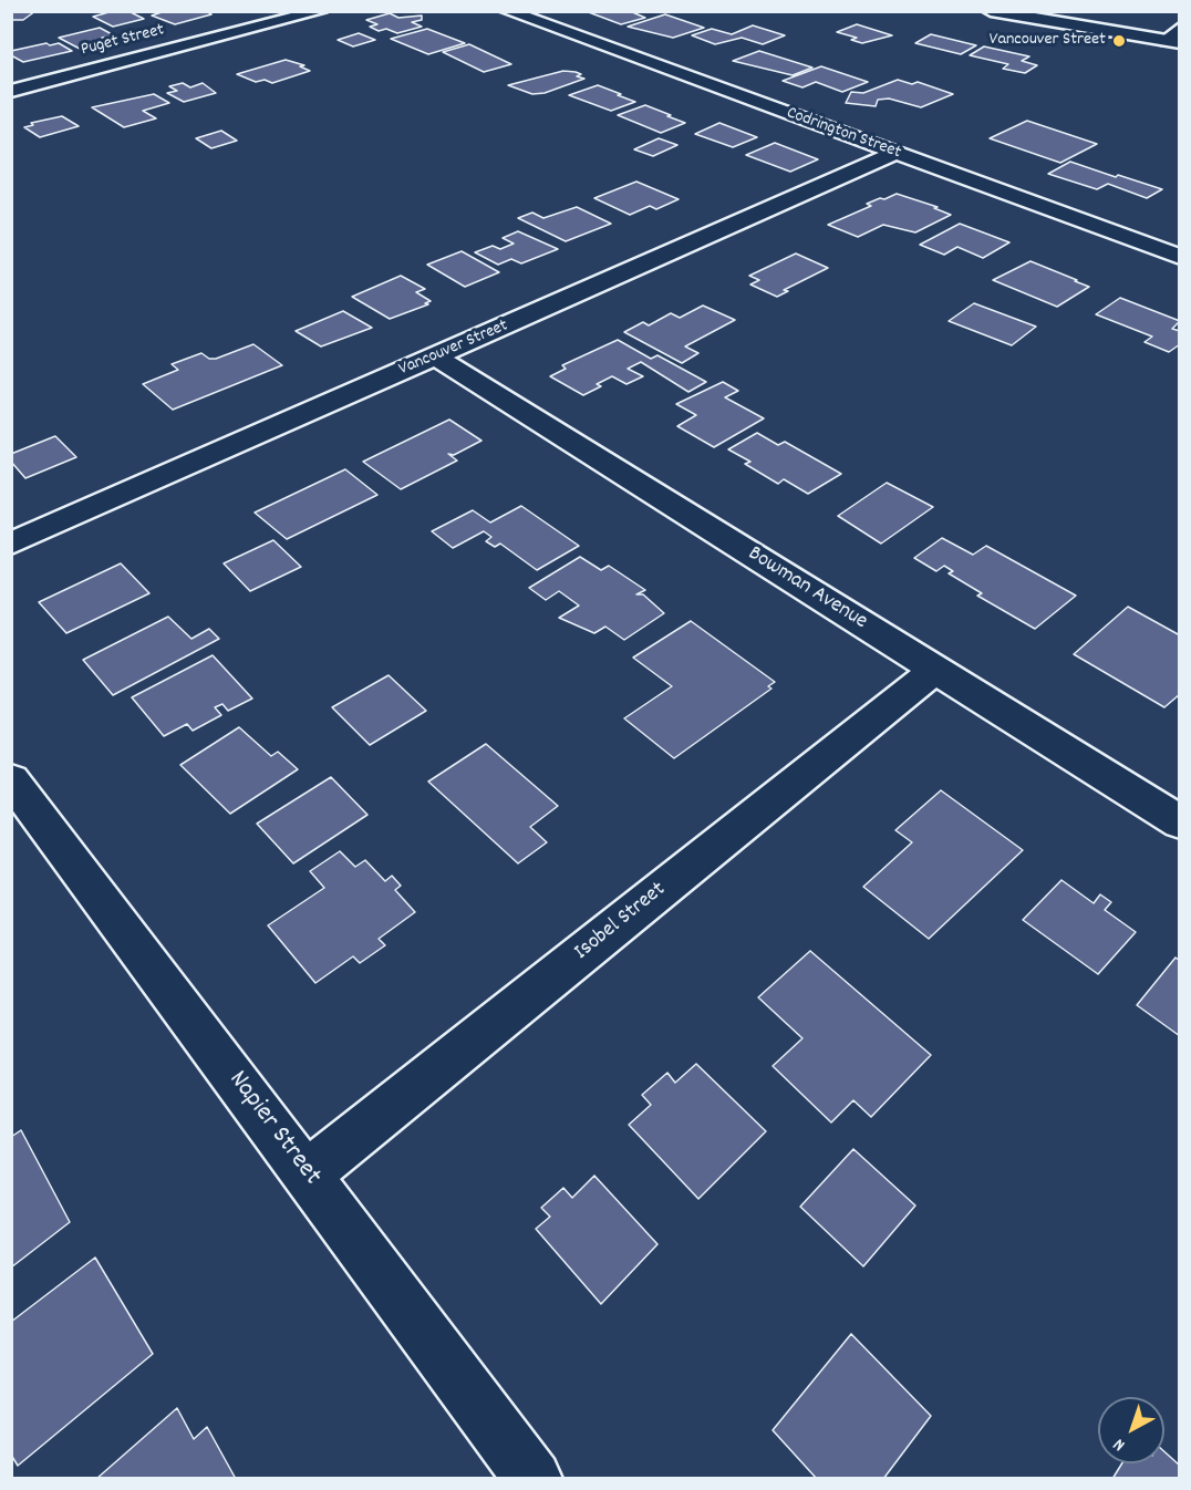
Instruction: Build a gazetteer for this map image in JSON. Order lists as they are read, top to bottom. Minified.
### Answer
{"streets":{"street":["Puget Street","Codrington Street","Vancouver Street","Bowman Avenue","Isobel Street","Napier Street"]},"crossings":[["Codrington Street","Vancouver Street"],["Vancouver Street","Bowman Avenue"],["Bowman Avenue","Isobel Street"],["Isobel Street","Napier Street"]],"places":["Vancouver Street"],"north":"bottom left"}
